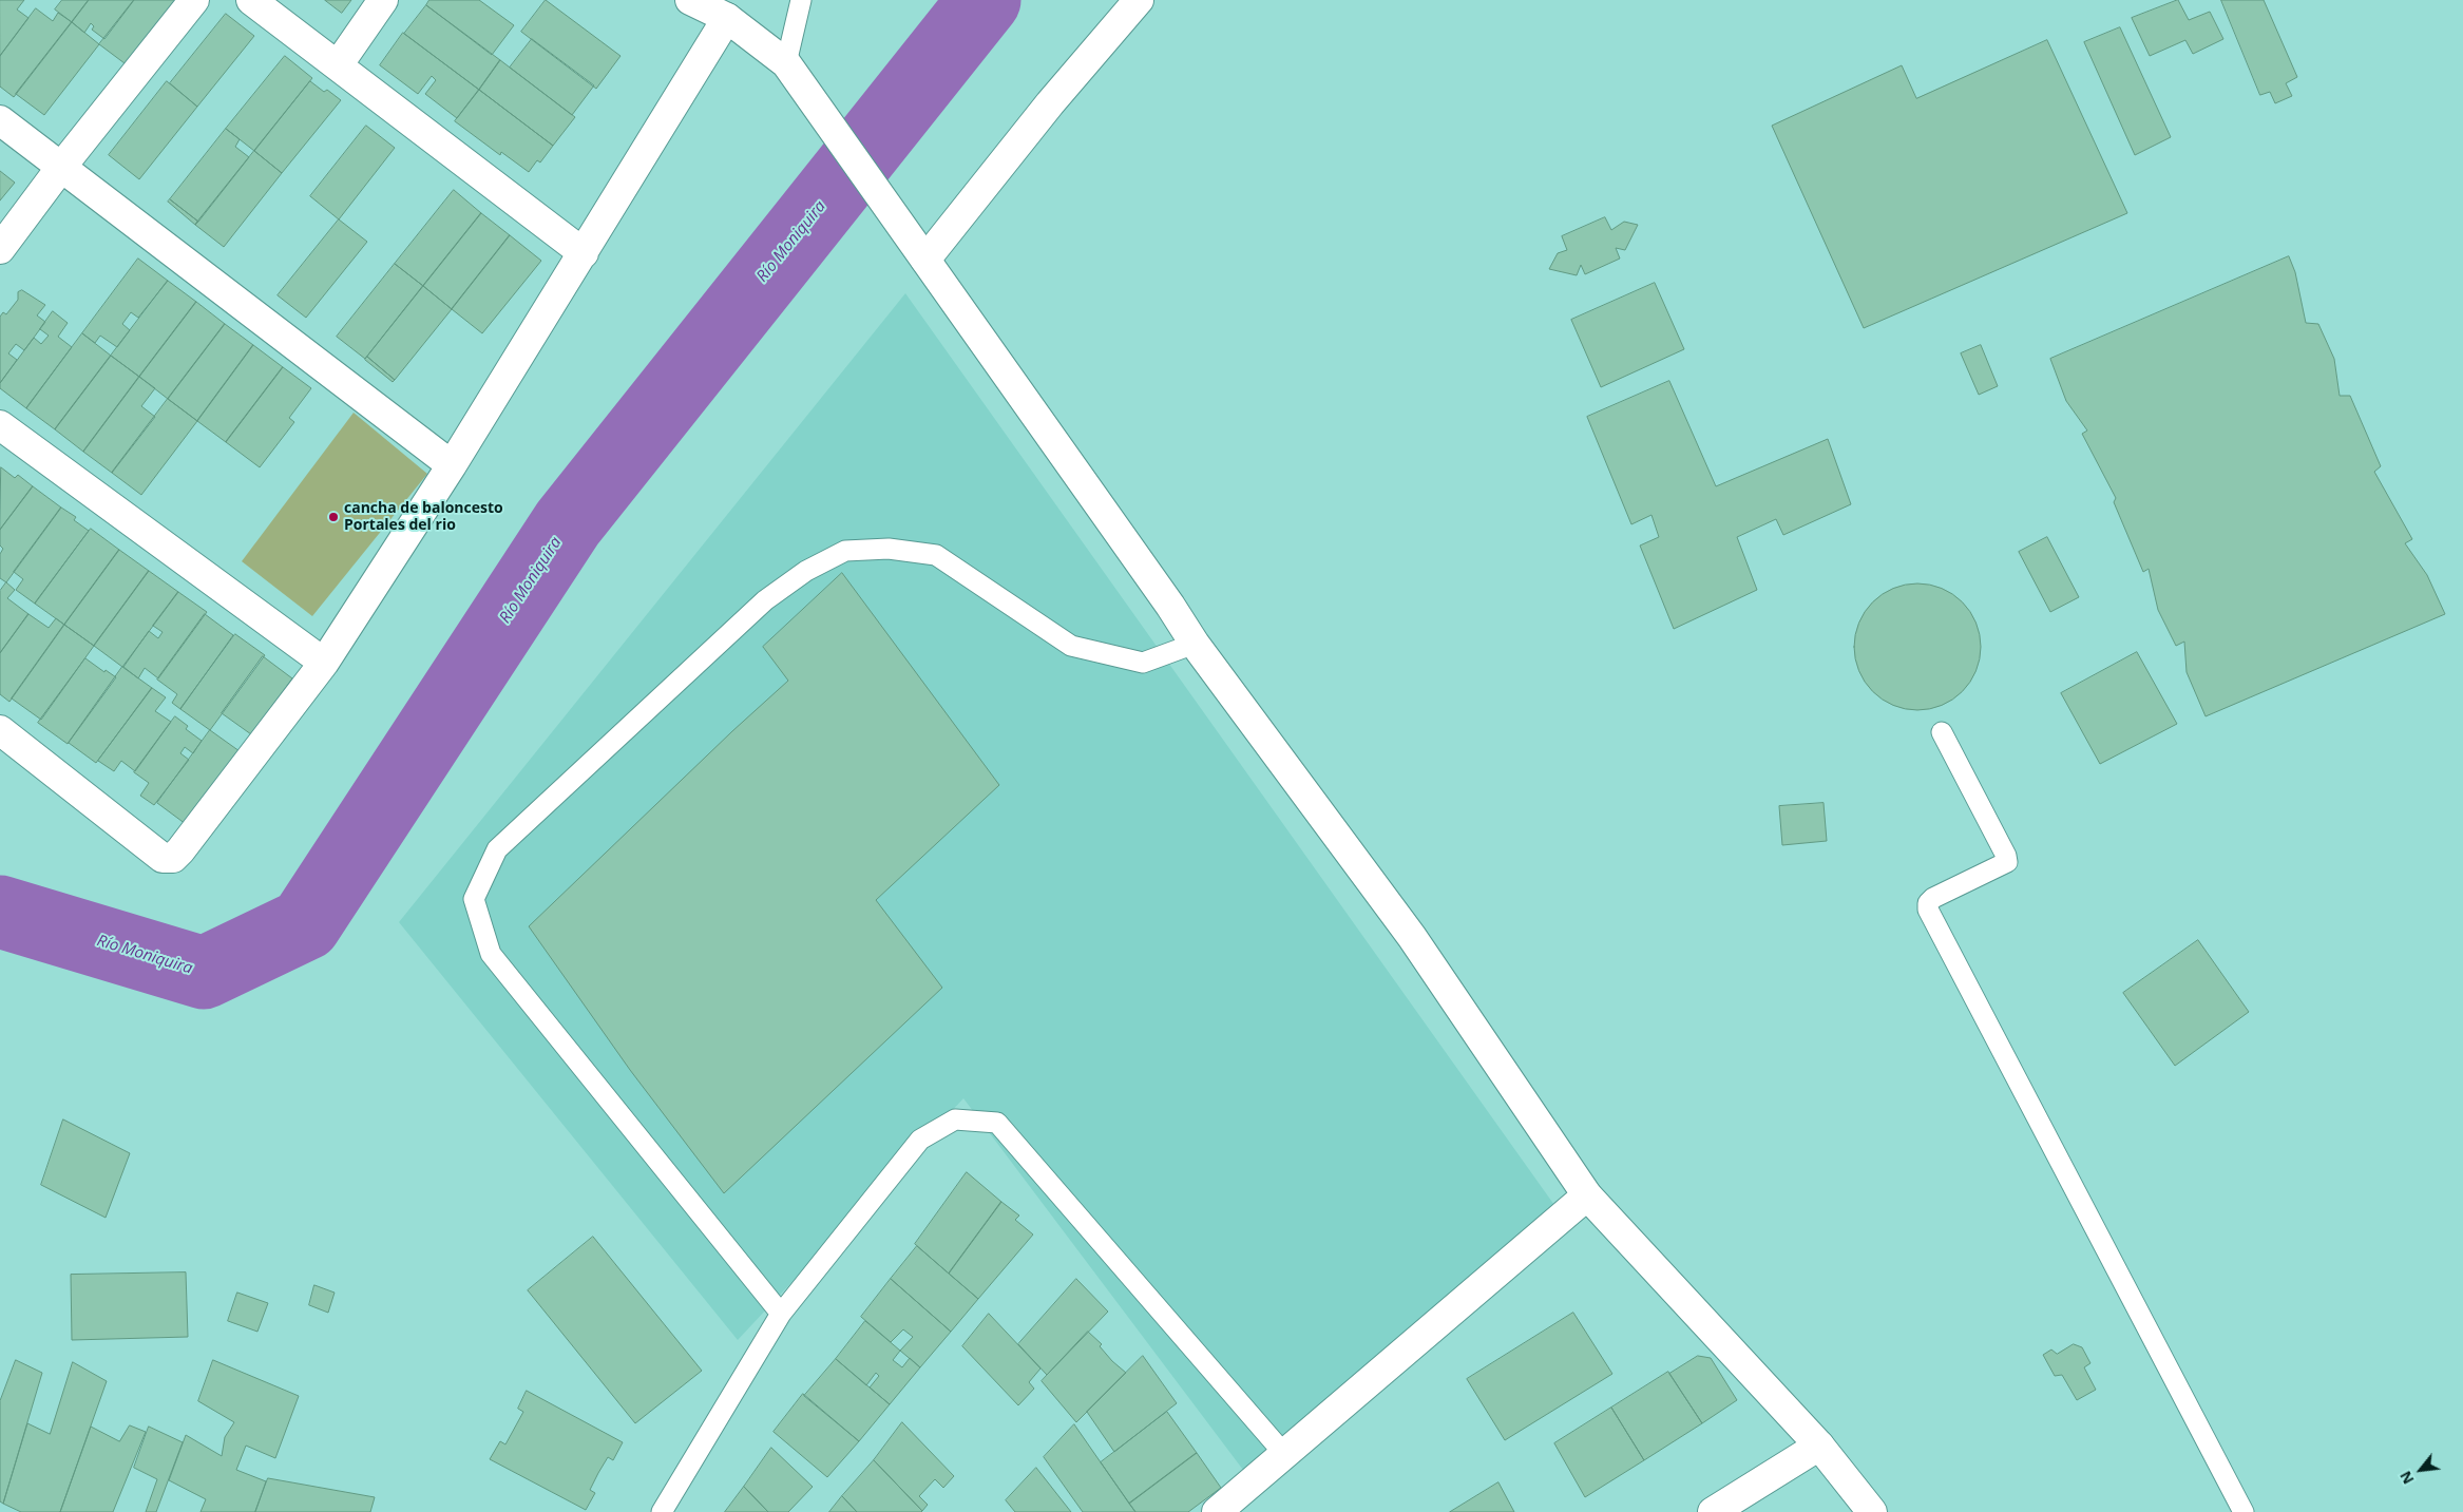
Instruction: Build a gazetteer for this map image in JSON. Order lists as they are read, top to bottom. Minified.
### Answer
{"water":["Río Moniquira"],"places":["cancha de baloncesto Portales del rio"],"north":"bottom left"}
